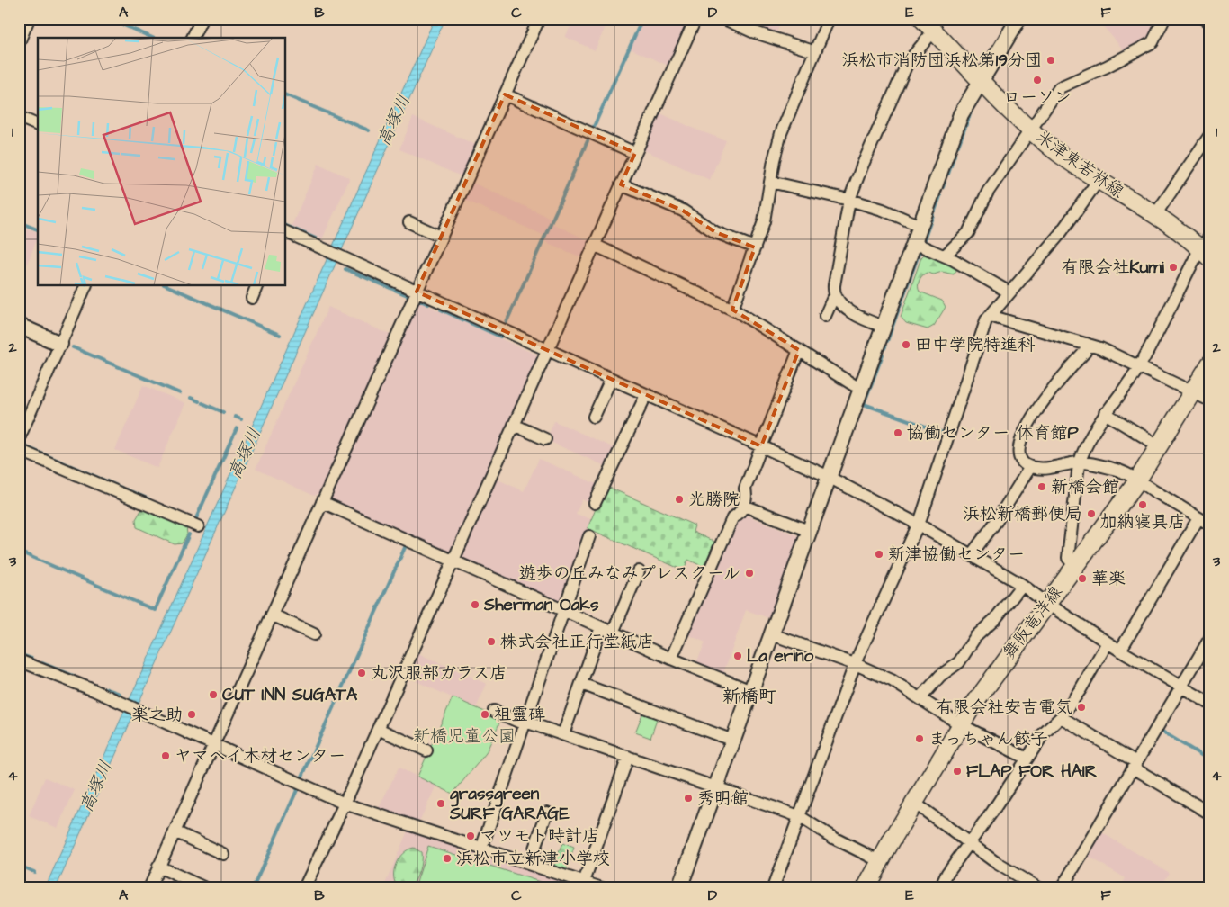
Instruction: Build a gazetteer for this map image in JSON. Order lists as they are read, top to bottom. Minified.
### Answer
{"streets":{"main road":["米津東若林線","舞阪竜洋線"]},"districts":["新橋町"],"water":["高塚川"],"parks":["新橋児童公園"],"places":["浜松市消防団浜松第19分団","ローソン","有限会社Kumi","田中学院特進科","協働センター 体育館P","新橋会館","光勝院","加納寝具店","浜松新橋郵便局","新津協働センター","遊歩の丘みなみプレスクール","華楽","Sherman Oaks","株式会社正行堂紙店","La erino","丸沢服部ガラス店","CUT INN SUGATA","有限会社安吉電気","楽之助","祖靈碑","まっちゃん餃子","ヤマヘイ木材センター","FLAP FOR HAIR","秀明館","grassgreen SURF GARAGE","マツモト時計店","浜松市立新津小学校"],"grid":{"columns":["A","B","C","D","E","F"],"rows":["1","2","3","4"]}}
